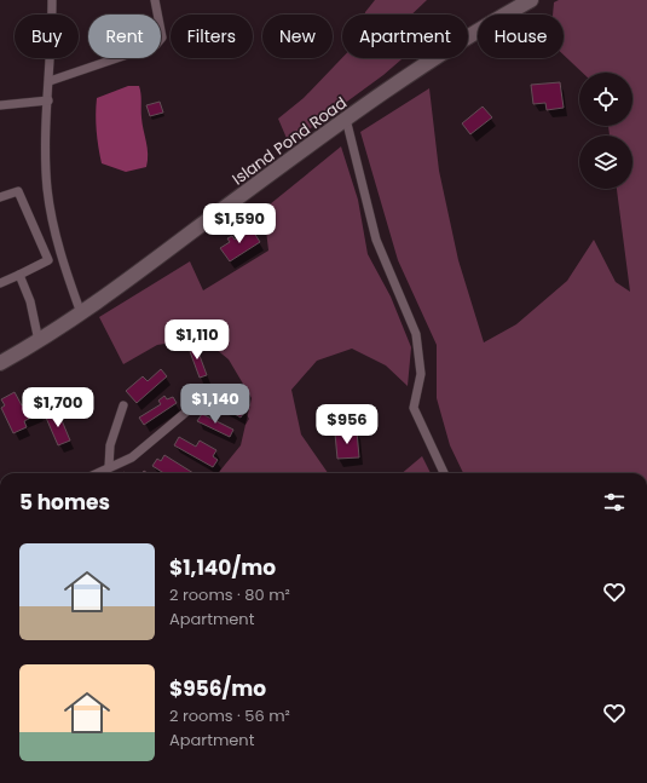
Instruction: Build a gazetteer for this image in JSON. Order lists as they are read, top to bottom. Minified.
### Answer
{"streets":{"street":["Island Pond Road"]},"page":{"chip":["Buy","Rent","Filters","New","Apartment","House"],"price":["$1,590","$1,110","$1,140","$1,700","$956"],"heading":"5 homes","list":[{"name":"$1,140/mo","note":"2 rooms · 80 m² · Apartment"},{"name":"$956/mo","note":"2 rooms · 56 m² · Apartment"}]}}
